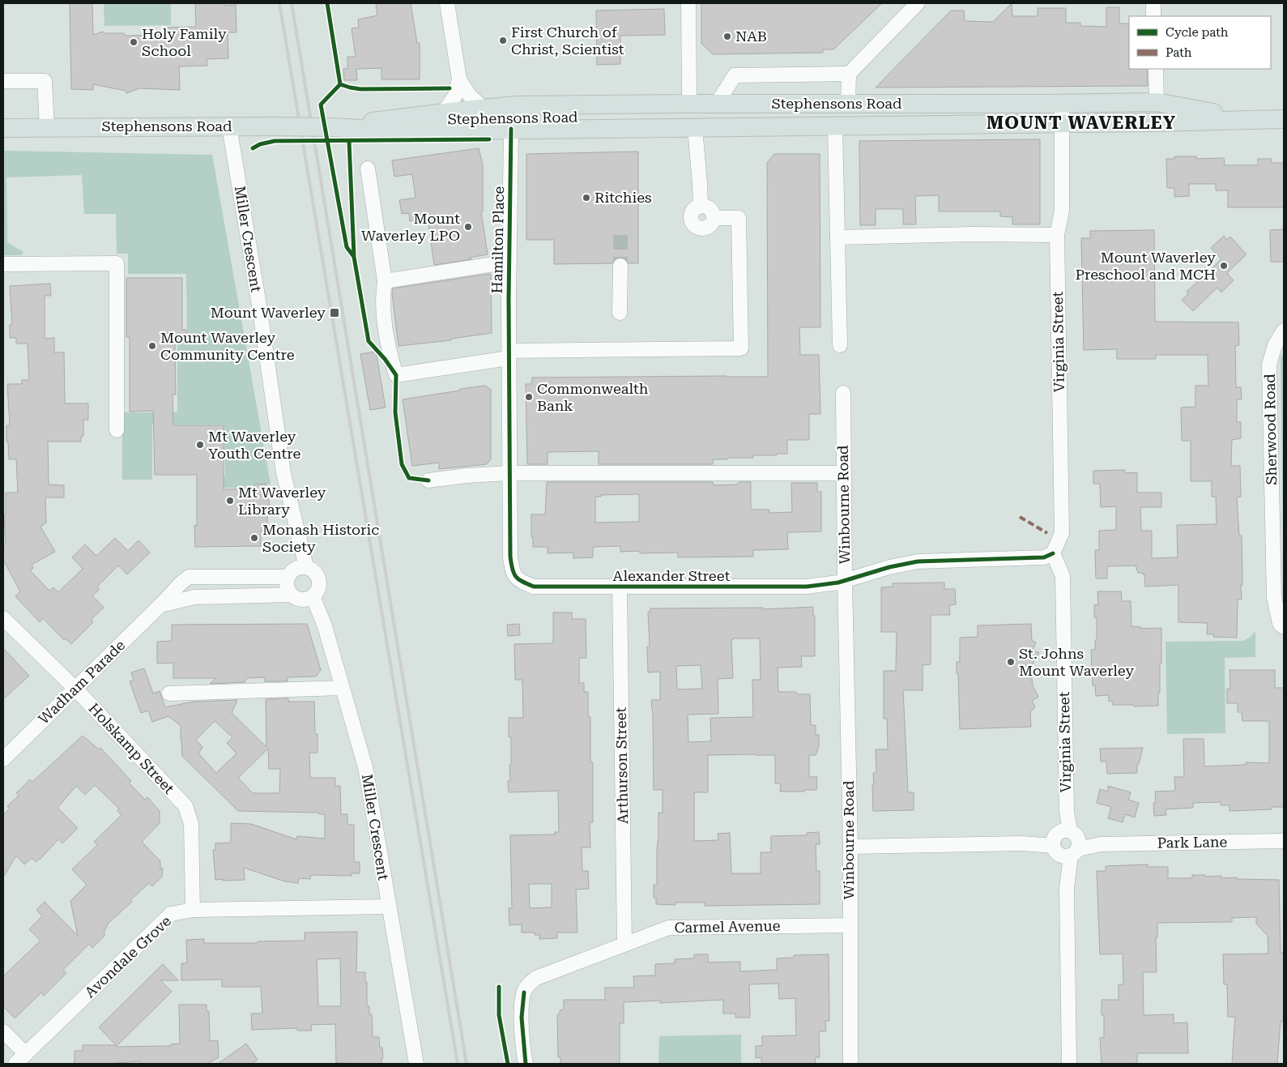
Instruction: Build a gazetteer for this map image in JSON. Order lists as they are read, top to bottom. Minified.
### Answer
{"streets":{"main road":["Stephensons Road"],"street":["Miller Crescent","Hamilton Place","Virginia Street","Sherwood Road","Winbourne Road","Alexander Street","Wadham Parade","Holskamp Street","Arthurson Street","Park Lane","Carmel Avenue","Avondale Grove"]},"crossings":[["Stephensons Road","Miller Crescent"],["Stephensons Road","Hamilton Place"],["Stephensons Road","Virginia Street"],["Miller Crescent","Wadham Parade"],["Miller Crescent","Avondale Grove"],["Hamilton Place","Alexander Street"],["Virginia Street","Alexander Street"],["Virginia Street","Park Lane"],["Winbourne Road","Alexander Street"],["Winbourne Road","Park Lane"],["Winbourne Road","Carmel Avenue"],["Alexander Street","Arthurson Street"],["Wadham Parade","Holskamp Street"],["Holskamp Street","Avondale Grove"],["Arthurson Street","Carmel Avenue"]],"districts":["MOUNT WAVERLEY"],"places":{"other":["NAB","First Church of Christ, Scientist","Holy Family School","Ritchies","Mount Waverley LPO","Mount Waverley Preschool and MCH","Mount Waverley Community Centre","Commonwealth Bank","Mt Waverley Youth Centre","Mt Waverley Library","Monash Historic Society","St. Johns Mount Waverley"],"transit":["Mount Waverley"]},"legend":["Cycle path","Path"]}
